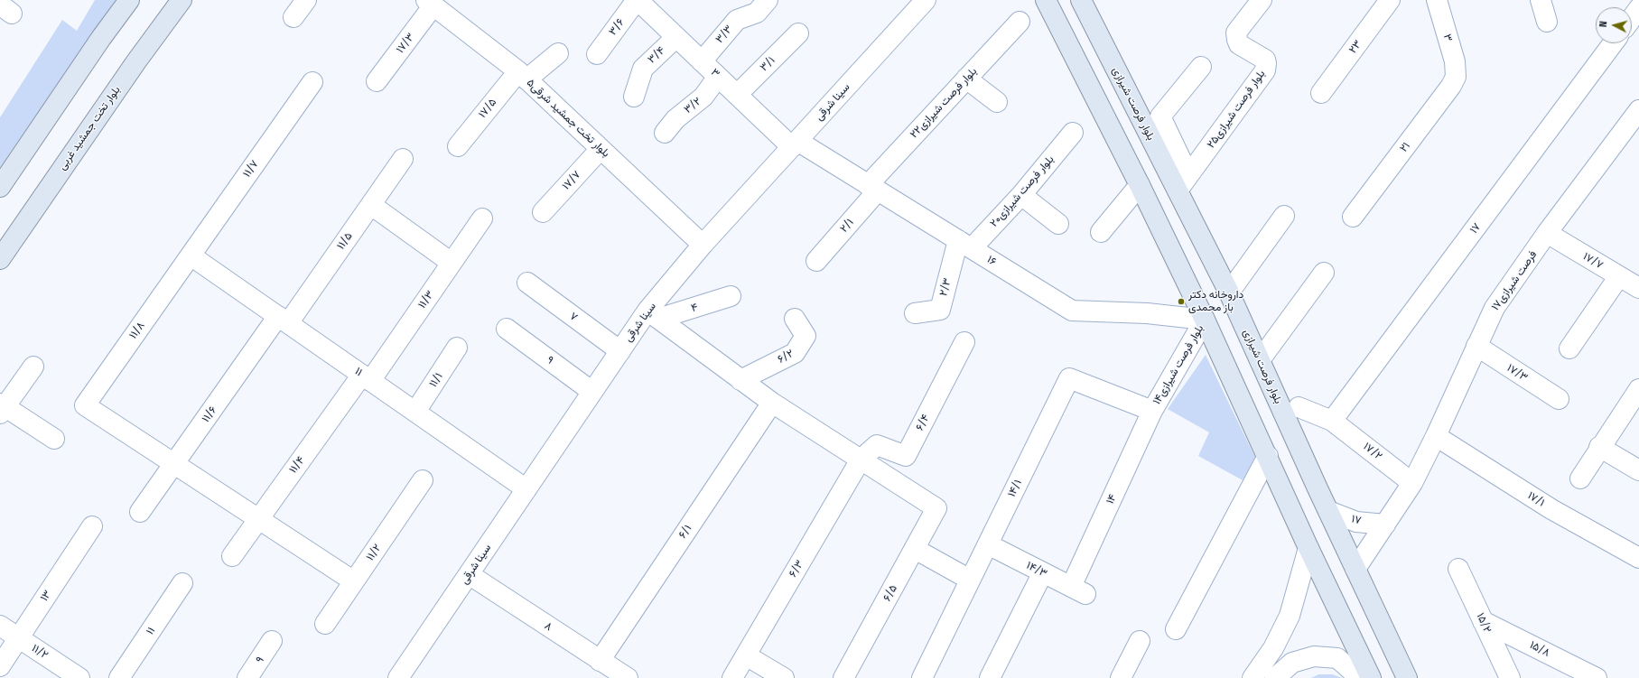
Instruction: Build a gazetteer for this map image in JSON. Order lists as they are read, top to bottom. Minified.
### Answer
{"streets":{"main road":["بلوار فرصت شیرازی","بلوار تخت جمشید غربی"],"street":["۳/۶","۳/۳","۳","۱۷/۳","۲۳","۳/۴","۳/۱","سینا شرقی","بلوار فرصت شیرازی۲۲","۳/۲","۱۷/۵","بلوار فرصت شیرازی۲۵","بلوار تخت جمشید شرقی۵","۲۱","۱۱/۷","۱۷/۷","بلوار فرصت شیرازی۲۰","۲/۱","۱۷","۱۱/۵","۱۶","۱۷فرصت شیرازی","۲/۳","۱۱/۳","۴","۷","۱۱/۸","۶/۲","۹","بلوار فرصت شیرازی۱۴","۱۱","۱۱/۱","۱۱/۶","۶/۴","۱۷/۲","۱۱/۴","۱۴/۱","۱۴","۱۷/۱","۶/۱","۱۱/۲","۶/۳","۱۴/۳","۶/۵","۱۳","۱۵/۲","۸","۱۵/۸"]},"crossings":[["۳/۶","۳"],["۳/۳","۳"],["۳","۳/۴"],["۳","۳/۱"],["۳","سینا شرقی"],["۳","۳/۲"],["۳","۲۱"],["۳","۱۶"],["۱۷/۳","بلوار تخت جمشید شرقی۵"],["۱۷/۳","۱۷فرصت شیرازی"],["سینا شرقی","بلوار تخت جمشید شرقی۵"],["سینا شرقی","۱۶"],["سینا شرقی","۴"],["سینا شرقی","۷"],["سینا شرقی","۹"],["سینا شرقی","۱۱"],["سینا شرقی","۸"],["بلوار فرصت شیرازی۲۲","۲/۱"],["بلوار فرصت شیرازی۲۲","۱۶"],["بلوار فرصت شیرازی","بلوار فرصت شیرازی۲۵"],["بلوار فرصت شیرازی","۱۷"],["بلوار فرصت شیرازی","۱۷فرصت شیرازی"],["۱۷/۵","بلوار تخت جمشید شرقی۵"],["بلوار تخت جمشید شرقی۵","۱۷/۷"],["۱۱/۷","۱۱/۸"],["۱۱/۷","۱۱"],["۱۷/۷","۱۷فرصت شیرازی"],["بلوار فرصت شیرازی۲۰","۱۶"],["بلوار فرصت شیرازی۲۰","۲/۳"],["۲/۱","۱۶"],["۱۷","۱۷فرصت شیرازی"],["۱۷","۱۷/۲"],["۱۱/۵","۱۱"],["۱۱/۵","۱۱/۶"],["۱۶","۲/۳"],["۱۶","بلوار فرصت شیرازی۱۴"],["۱۷فرصت شیرازی","۱۷/۲"],["۱۷فرصت شیرازی","۱۷/۱"],["۱۱/۳","۱۱"],["۱۱/۳","۱۱/۴"],["۱۱/۸","۱۱"],["۱۱/۸","۱۱/۶"],["بلوار فرصت شیرازی۱۴","۱۴/۱"],["بلوار فرصت شیرازی۱۴","۱۴"],["۱۱","۱۱/۱"],["۱۱","۱۱/۶"],["۱۱","۱۱/۴"],["۶/۴","۶/۳"],["۶/۴","۶/۵"],["۱۴/۱","۱۴"],["۱۴/۱","۱۴/۳"],["۱۴","۱۴/۳"],["۶/۱","۸"],["۱۱/۲","۱۳"],["۶/۳","۶/۵"],["۱۵/۲","۱۵/۸"]],"places":["داروخانه دکتر باز محمدی"],"north":"left"}
